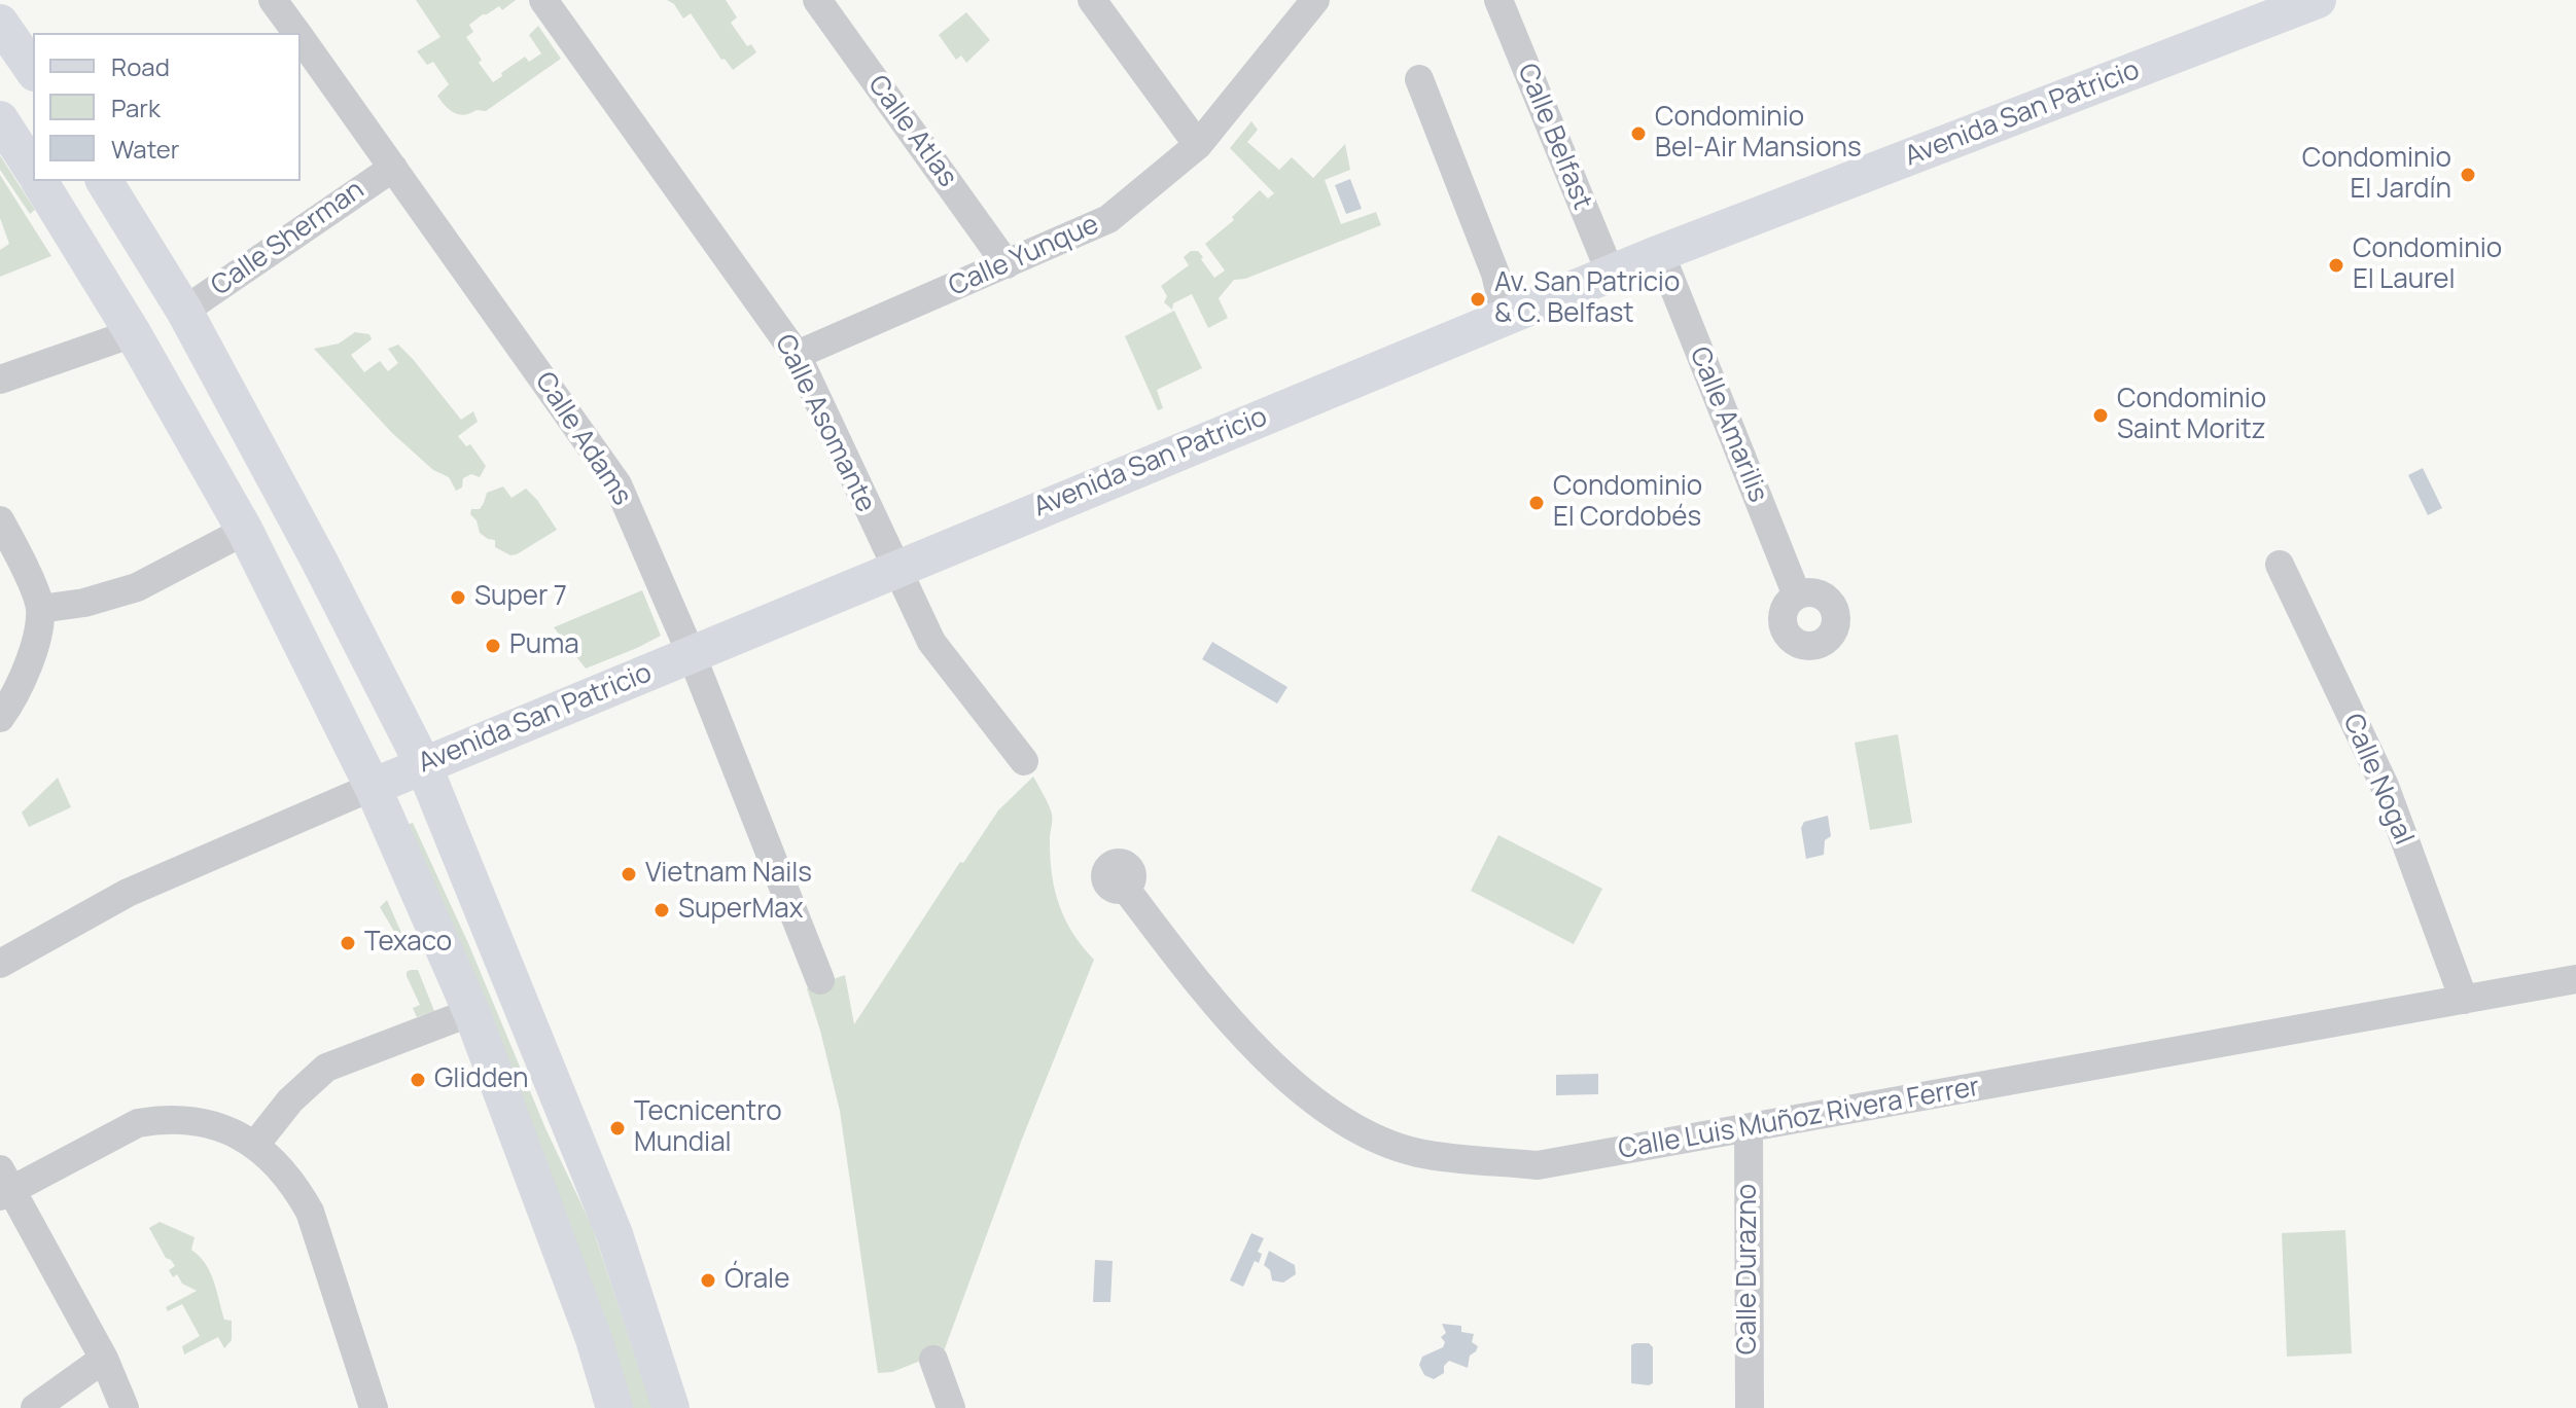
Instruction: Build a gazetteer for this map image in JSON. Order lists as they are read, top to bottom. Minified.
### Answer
{"streets":{"main road":["Avenida San Patricio"],"street":["Calle Atlas","Calle Belfast","Calle Sherman","Calle Yunque","Calle Asomante","Calle Amarilis","Calle Adams","Calle Nogal","Calle Luis Muñoz Rivera Ferrer","Calle Durazno"]},"crossings":[["Avenida San Patricio","Calle Belfast"],["Avenida San Patricio","Calle Asomante"],["Avenida San Patricio","Calle Amarilis"],["Avenida San Patricio","Calle Adams"],["Calle Atlas","Calle Yunque"],["Calle Sherman","Calle Adams"],["Calle Yunque","Calle Asomante"],["Calle Nogal","Calle Luis Muñoz Rivera Ferrer"],["Calle Luis Muñoz Rivera Ferrer","Calle Durazno"]],"places":["Condominio Bel-Air Mansions","Condominio El Jardín","Condominio El Laurel","Av. San Patricio & C. Belfast","Condominio Saint Moritz","Condominio El Cordobés","Super 7","Puma","Vietnam Nails","SuperMax","Texaco","Glidden","Tecnicentro Mundial","Órale"],"legend":["Road","Park","Water"]}
